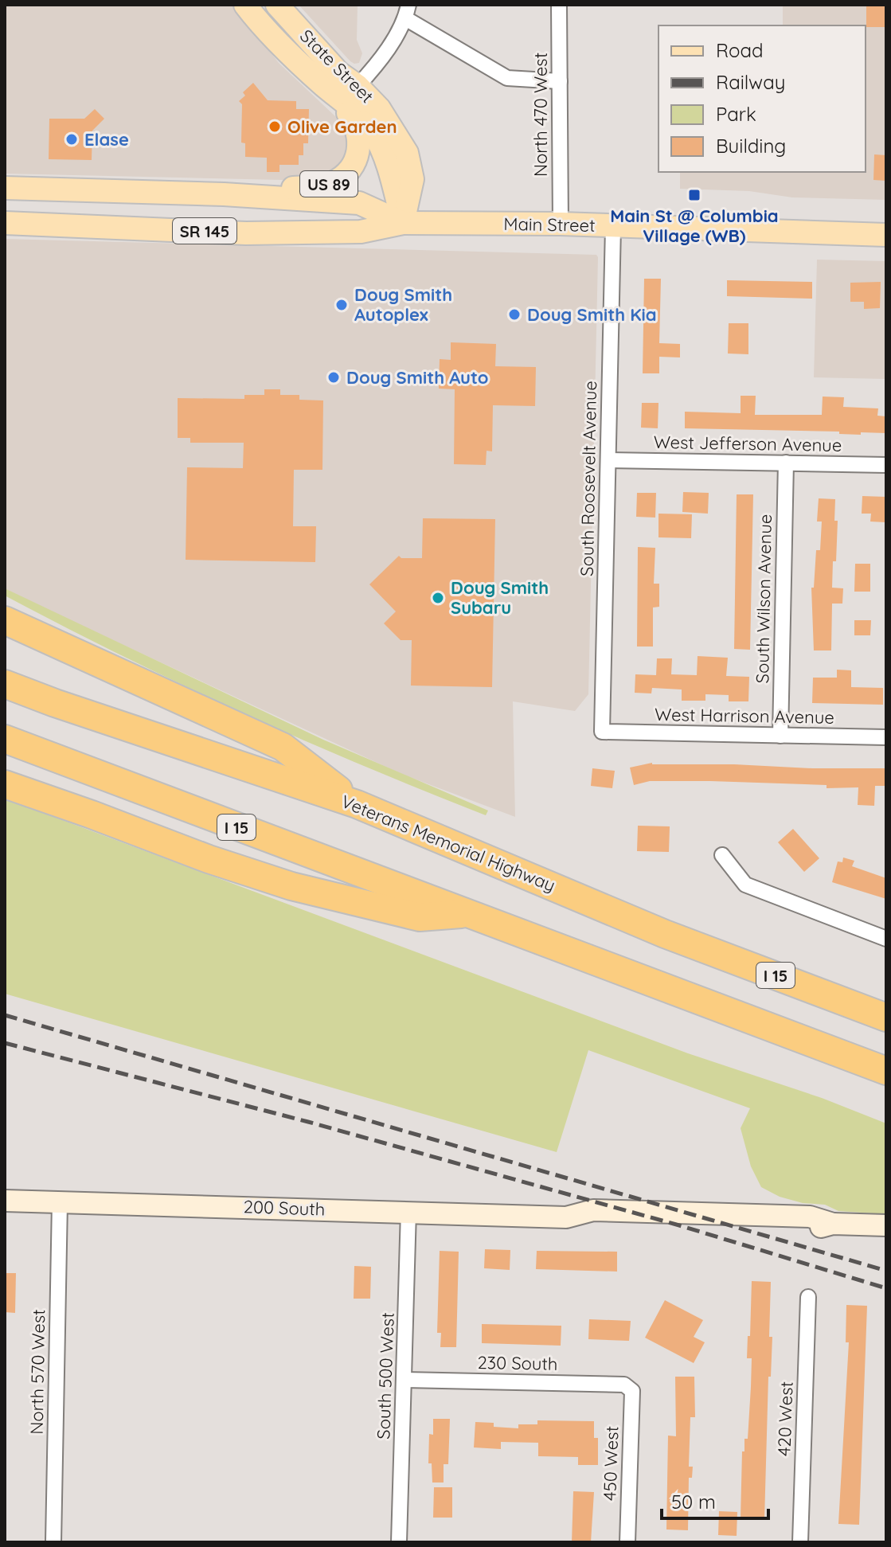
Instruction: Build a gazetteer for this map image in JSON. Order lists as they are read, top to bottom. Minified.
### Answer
{"streets":{"highway":["I 15","Veterans Memorial Highway"],"main road":["State Street","US 89","Main Street","SR 145"],"street":["North 470 West","West Jefferson Avenue","South Roosevelt Avenue","South Wilson Avenue","West Harrison Avenue","200 South","230 South","North 570 West","South 500 West","420 West","450 West"]},"crossings":[["State Street","US 89"],["State Street","Main Street"],["North 470 West","Main Street"],["Main Street","South Roosevelt Avenue"],["West Jefferson Avenue","South Roosevelt Avenue"],["West Jefferson Avenue","South Wilson Avenue"],["South Roosevelt Avenue","West Harrison Avenue"],["South Wilson Avenue","West Harrison Avenue"],["200 South","North 570 West"],["200 South","South 500 West"],["230 South","South 500 West"],["230 South","450 West"]],"places":{"other":["Olive Garden","Elase","Doug Smith Autoplex","Doug Smith Kia","Doug Smith Auto","Doug Smith Subaru"],"transit":["Main St @ Columbia Village (WB)"]},"legend":["Road","Railway","Park","Building"],"scale_bar":"50 m"}
